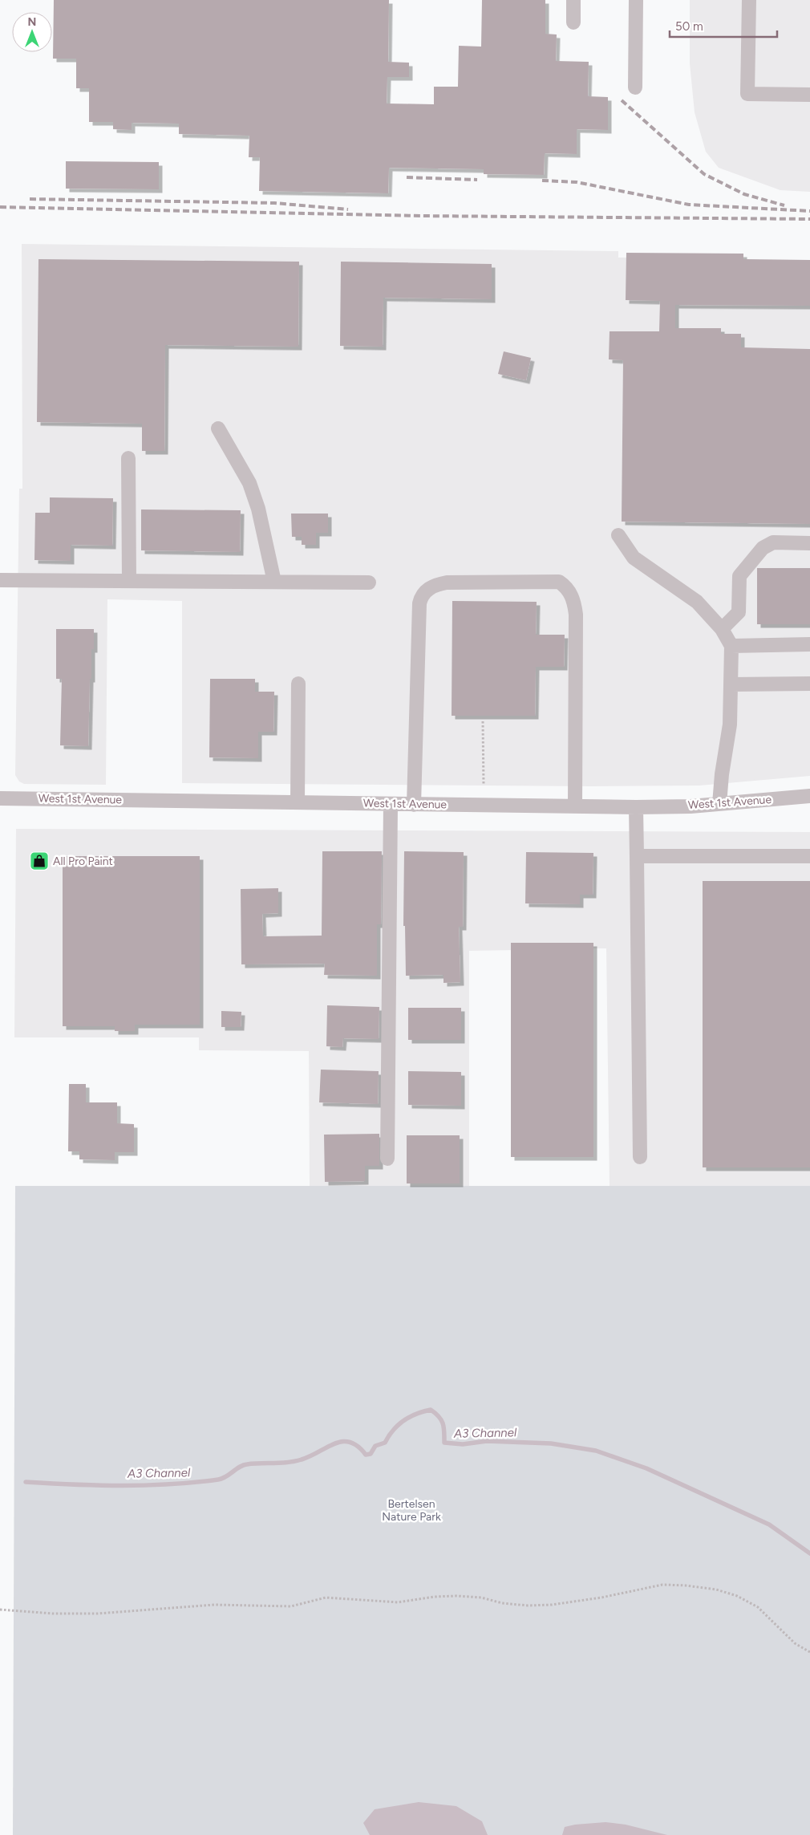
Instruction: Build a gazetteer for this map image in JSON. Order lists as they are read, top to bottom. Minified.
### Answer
{"streets":{"street":["West 1st Avenue"]},"water":["A3 Channel"],"parks":["Bertelsen Nature Park"],"places":{"shop":["All Pro Paint"]},"scale_bar":"50 m","north":"top"}
